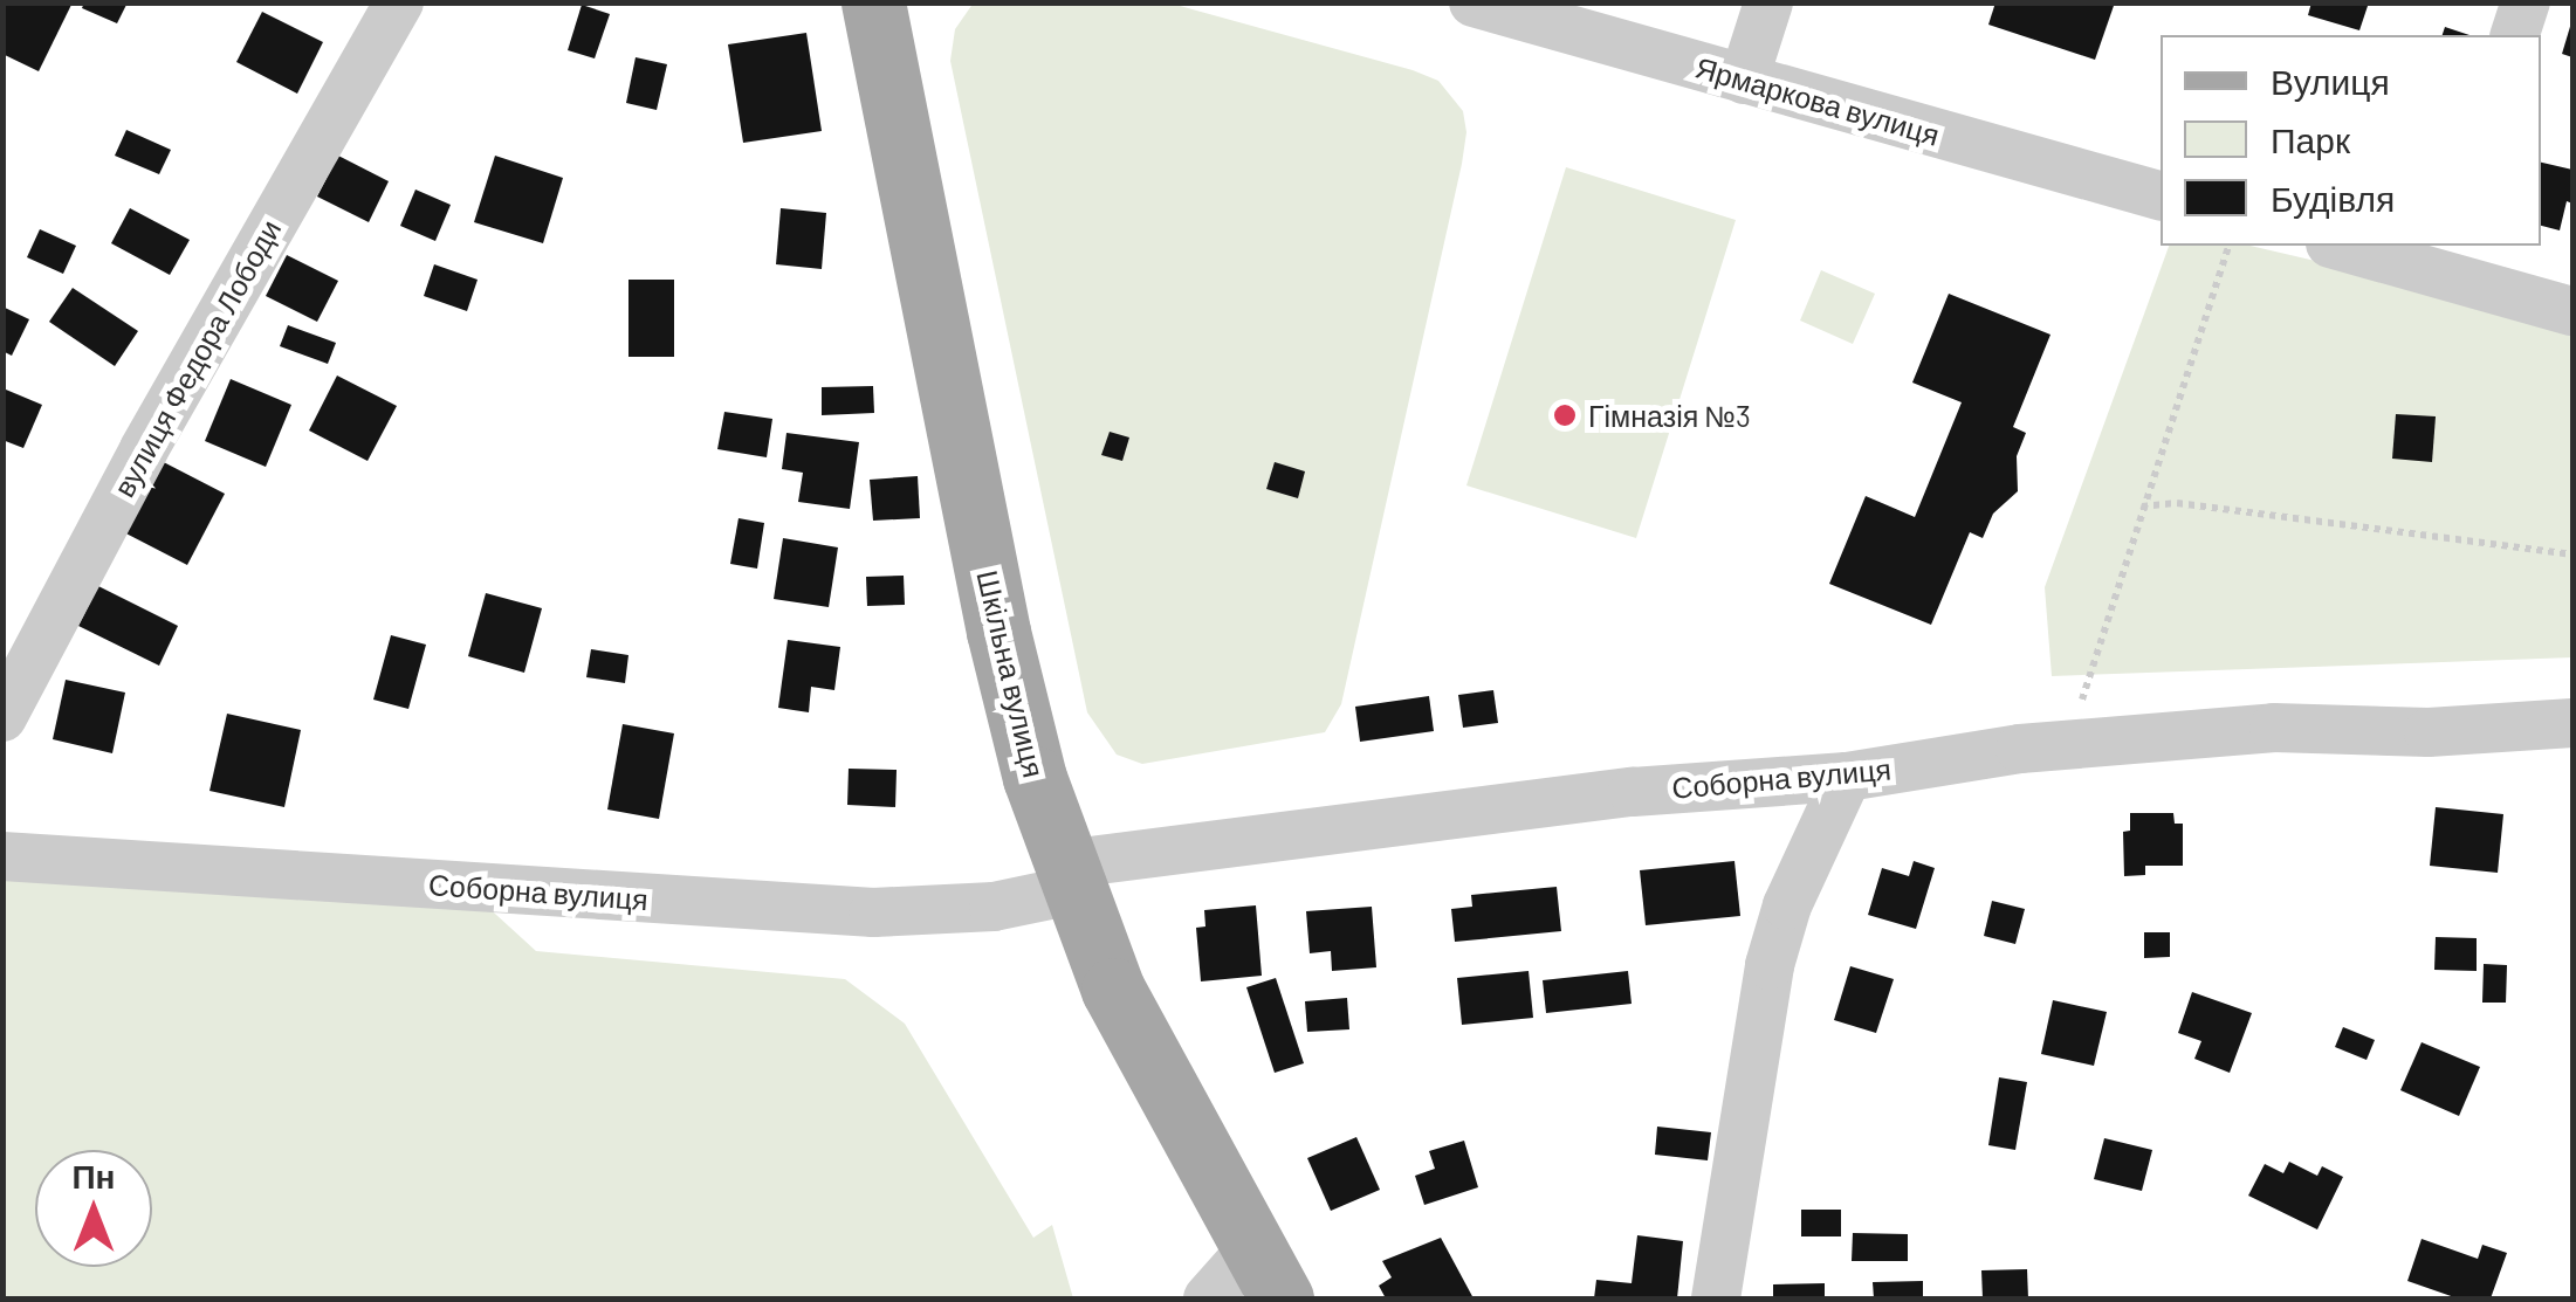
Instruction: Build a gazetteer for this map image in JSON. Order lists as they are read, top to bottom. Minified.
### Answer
{"streets":{"main road":["Шкільна вулиця"],"street":["Ярмаркова вулиця","вулиця Федора Лободи","Соборна вулиця"]},"crossings":[["Шкільна вулиця","Соборна вулиця"]],"places":["Гімназія №3"],"legend":["Вулиця","Парк","Будівля"],"north":"top"}
